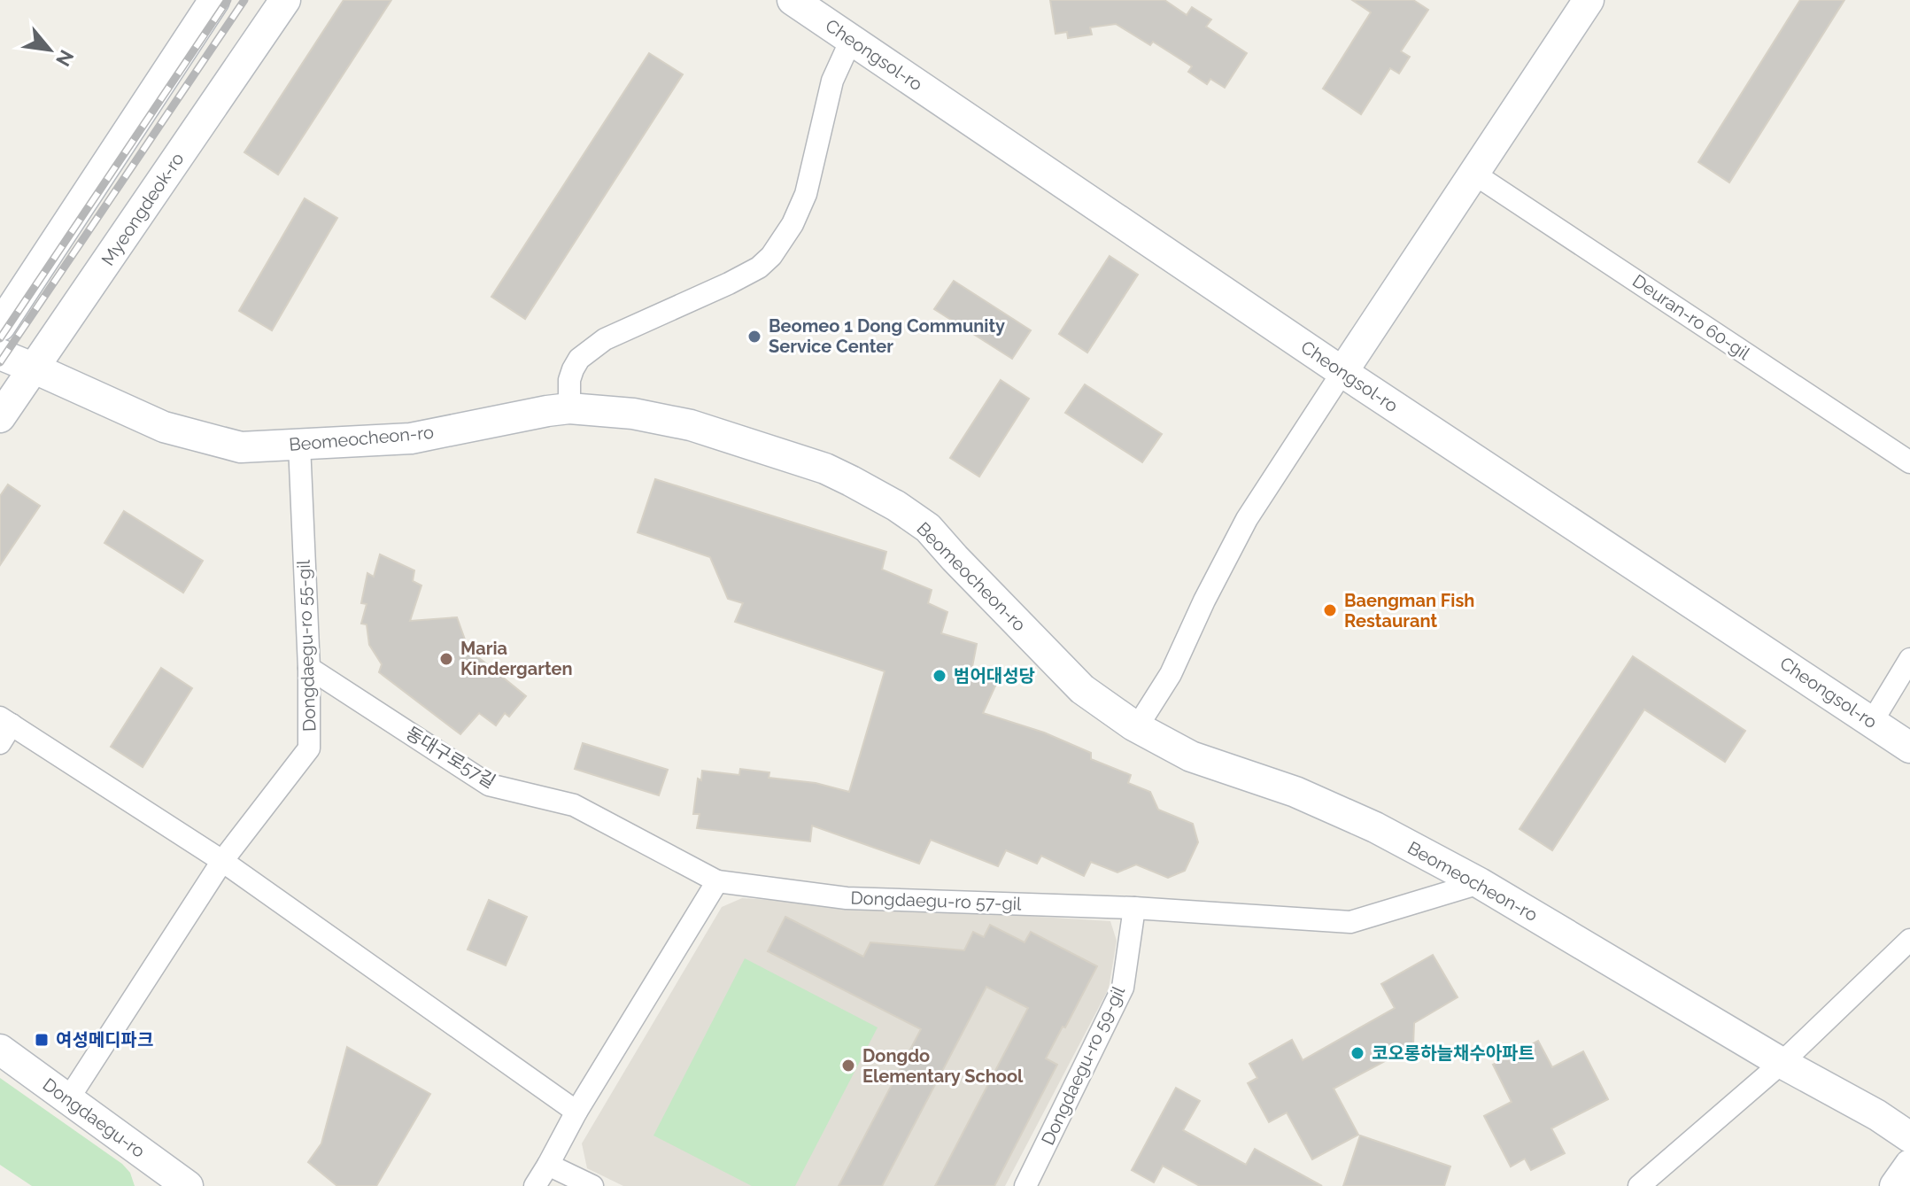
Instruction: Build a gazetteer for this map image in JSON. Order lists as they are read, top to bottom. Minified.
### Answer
{"streets":{"main road":["Cheongsol-ro","Myeongdeok-ro","Beomeocheon-ro","Dongdaegu-ro"],"street":["Deuran-ro 60-gil","Dongdaegu-ro 55-gil","동대구로57길","Dongdaegu-ro 57-gil","Dongdaegu-ro 59-gil"]},"crossings":[["Myeongdeok-ro","Beomeocheon-ro"],["Beomeocheon-ro","Dongdaegu-ro 55-gil"],["Beomeocheon-ro","Dongdaegu-ro 57-gil"],["Dongdaegu-ro 55-gil","동대구로57길"],["Dongdaegu-ro 55-gil","Dongdaegu-ro"],["동대구로57길","Dongdaegu-ro 57-gil"],["Dongdaegu-ro 57-gil","Dongdaegu-ro 59-gil"]],"places":{"other":["Beomeo 1 Dong Community Service Center","Baengman Fish Restaurant","Maria Kindergarten","범어대성당","코오롱하늘채수아파트","Dongdo Elementary School"],"transit":["여성메디파크"]},"north":"bottom right"}
